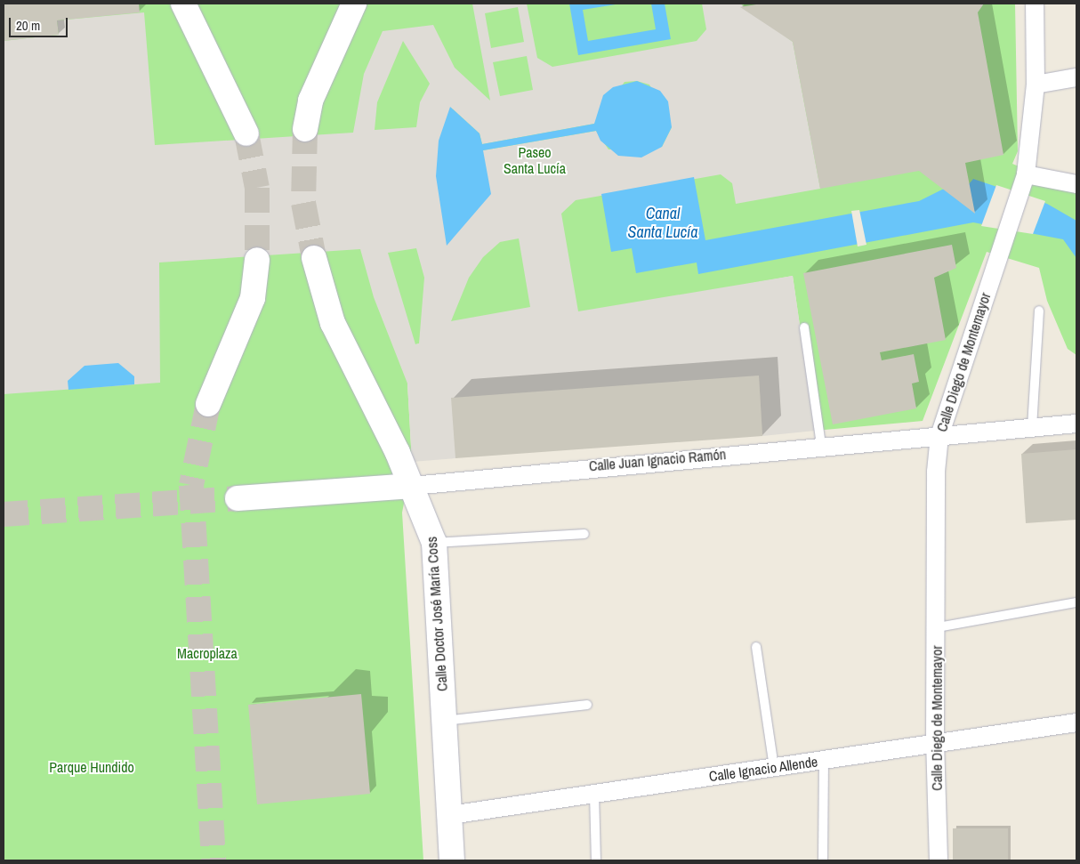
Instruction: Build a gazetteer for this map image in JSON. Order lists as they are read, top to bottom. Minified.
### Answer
{"streets":{"street":["Calle Diego de Montemayor","Calle Juan Ignacio Ramón","Calle Doctor José María Coss","Calle Ignacio Allende"]},"crossings":[["Calle Diego de Montemayor","Calle Juan Ignacio Ramón"],["Calle Diego de Montemayor","Calle Ignacio Allende"],["Calle Juan Ignacio Ramón","Calle Doctor José María Coss"],["Calle Doctor José María Coss","Calle Ignacio Allende"]],"water":["Canal Santa Lucía"],"parks":["Paseo Santa Lucía","Macroplaza","Parque Hundido"],"scale_bar":"20 m"}
